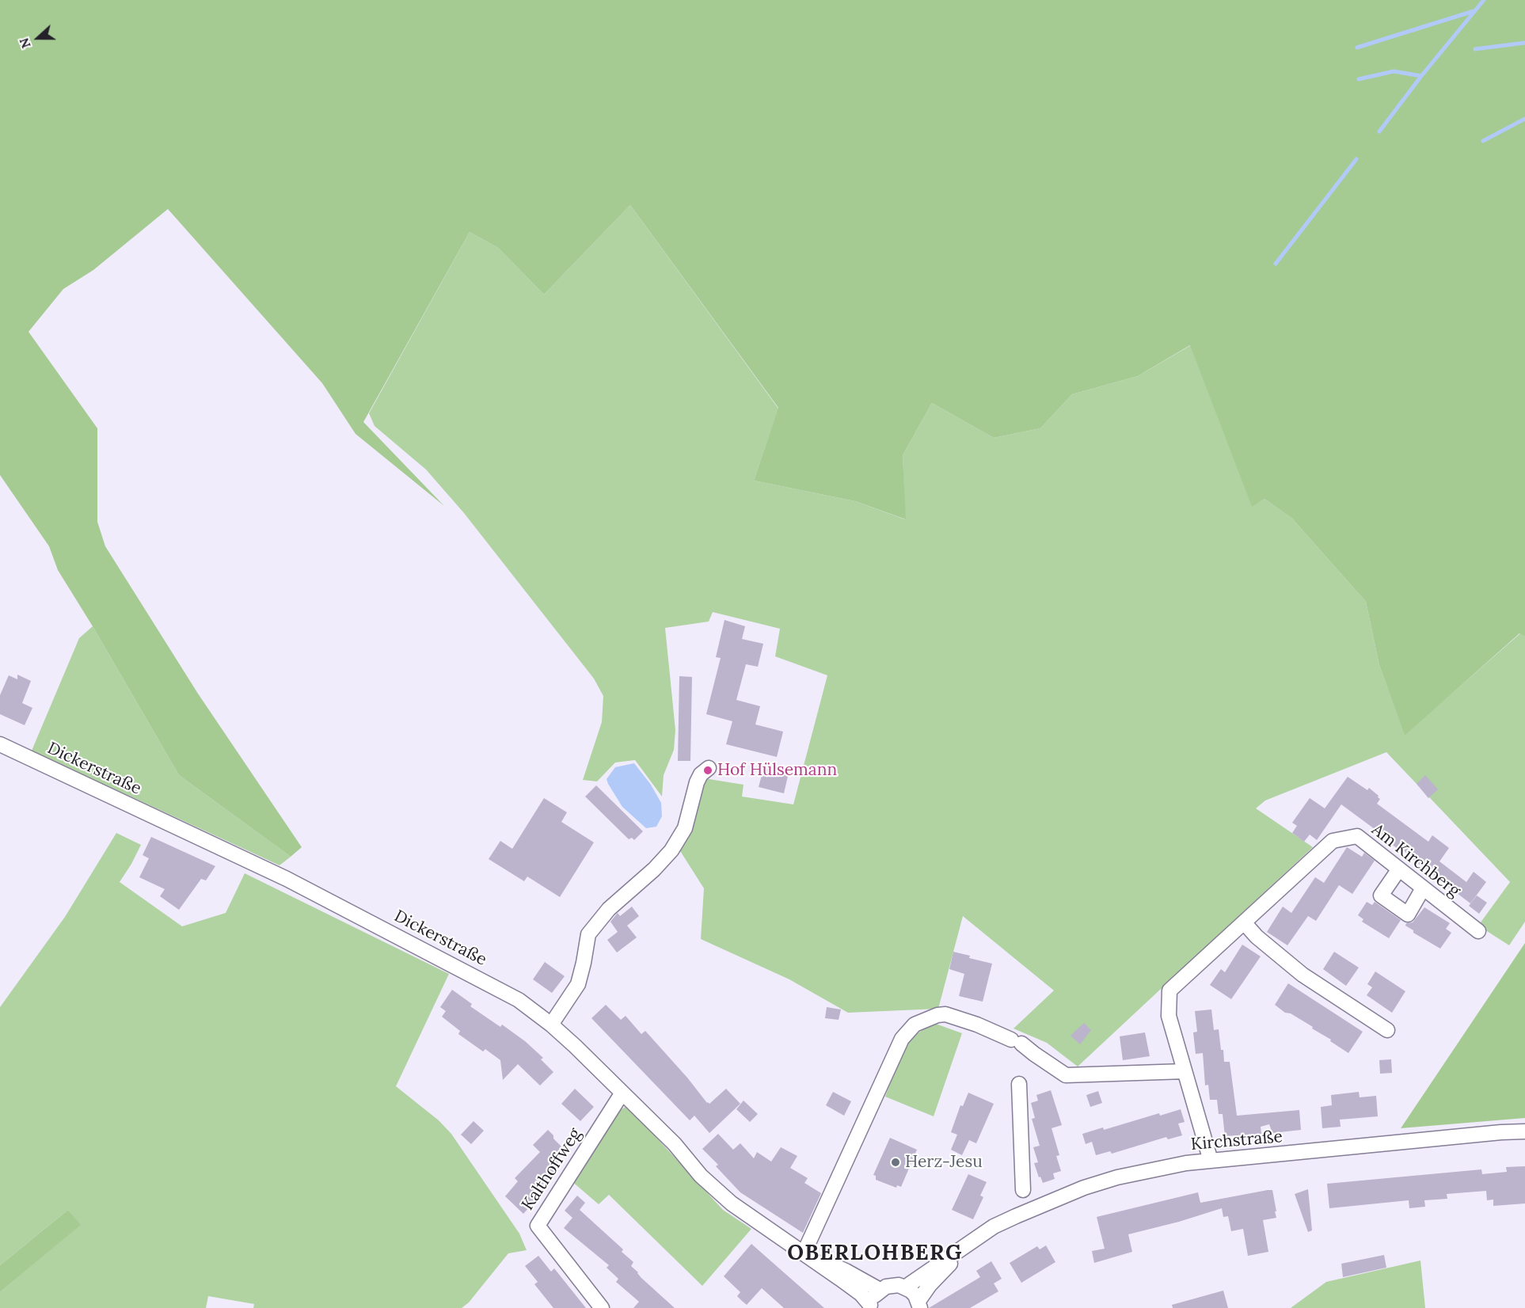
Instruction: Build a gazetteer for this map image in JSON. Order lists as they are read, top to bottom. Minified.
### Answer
{"streets":{"street":["Dickerstraße","Am Kirchberg","Kirchstraße","Kalthoffweg"]},"crossings":[["Dickerstraße","Kalthoffweg"],["Am Kirchberg","Kirchstraße"]],"districts":["OBERLOHBERG"],"places":["Hof Hülsemann","Herz-Jesu"],"north":"left"}
